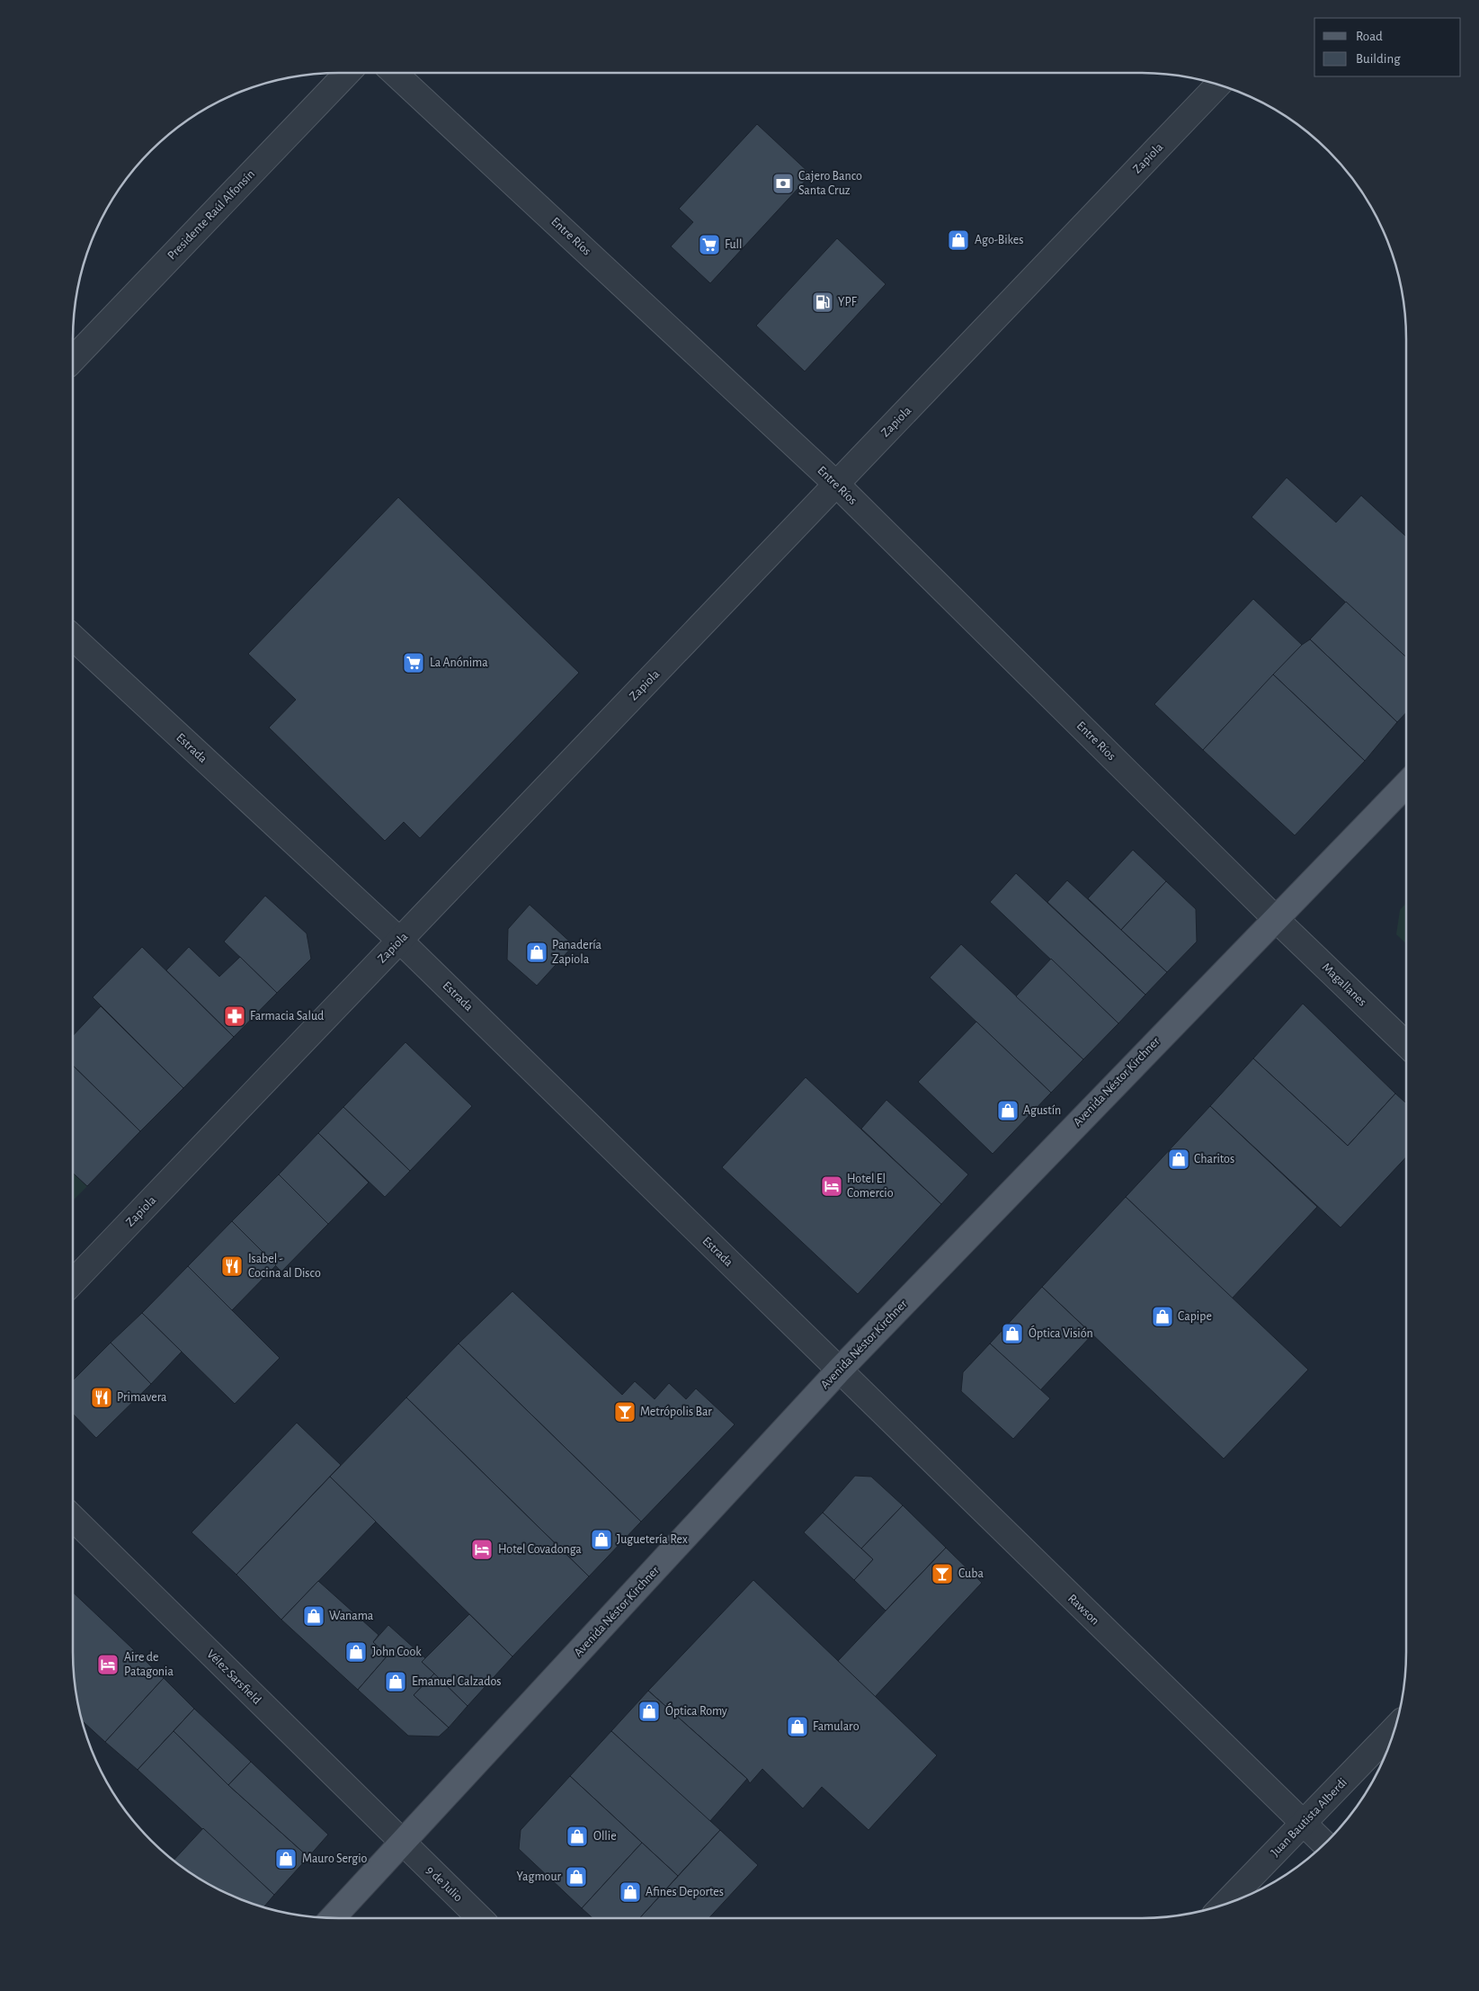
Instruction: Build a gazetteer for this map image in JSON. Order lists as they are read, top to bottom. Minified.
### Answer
{"streets":{"main road":["Avenida Néstor Kirchner"],"street":["Zapiola","Presidente Raúl Alfonsín","Entre Ríos","Estrada","Magallanes","Rawson","Vélez Sarsfield","Juan Bautista Alberdi","9 de Julio"]},"crossings":[["Zapiola","Entre Ríos"],["Zapiola","Estrada"],["Entre Ríos","Magallanes"],["Entre Ríos","Avenida Néstor Kirchner"],["Estrada","Avenida Néstor Kirchner"],["Estrada","Rawson"],["Magallanes","Avenida Néstor Kirchner"],["Avenida Néstor Kirchner","Rawson"],["Avenida Néstor Kirchner","Vélez Sarsfield"],["Avenida Néstor Kirchner","9 de Julio"],["Rawson","Juan Bautista Alberdi"],["Vélez Sarsfield","9 de Julio"]],"places":{"bank":["Cajero Banco Santa Cruz"],"shop":["Ago-Bikes","Panadería Zapiola","Agustín","Charitos","Capipe","Óptica Visión","Juguetería Rex","Wanama","John Cook","Emanuel Calzados","Óptica Romy","Famularo","Ollie","Mauro Sergio","Yagmour","Afines Deportes"],"supermarket":["Full","La Anónima"],"fuel station":["YPF"],"pharmacy":["Farmacia Salud"],"hotel":["Hotel El Comercio","Hotel Covadonga","Aire de Patagonia"],"restaurant":["Isabel - Cocina al Disco","Primavera"],"bar":["Metrópolis Bar","Cuba"]},"legend":["Road","Building"]}
